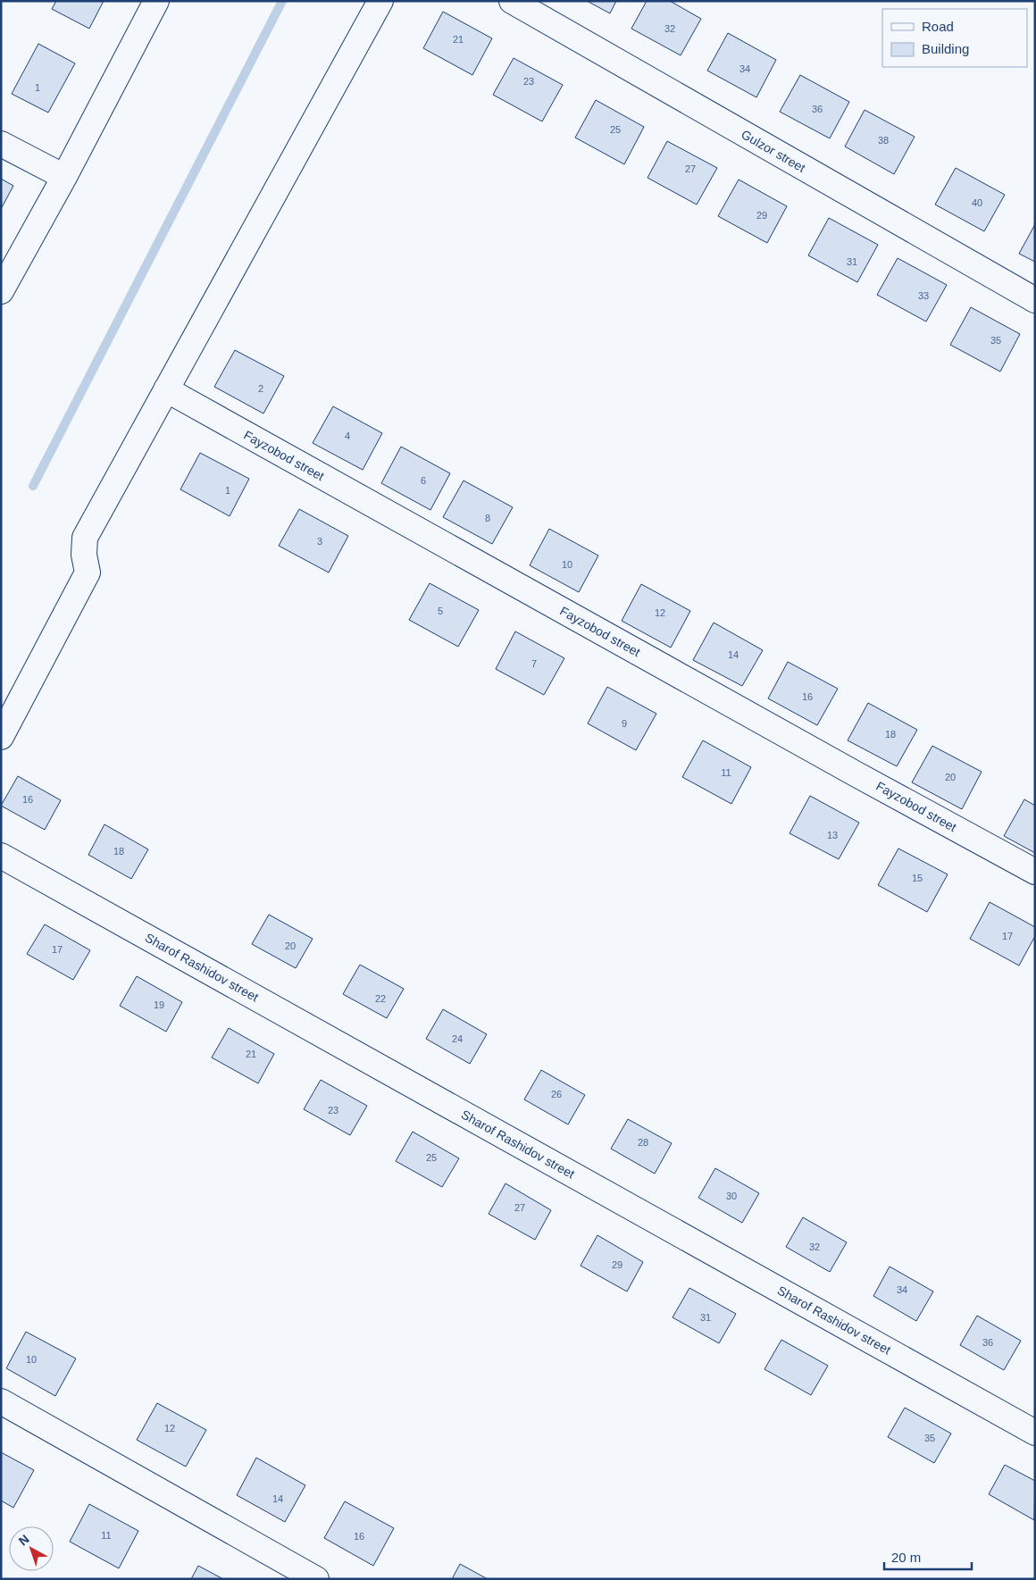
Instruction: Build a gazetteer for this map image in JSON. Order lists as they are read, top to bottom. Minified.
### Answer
{"streets":{"street":["Gulzor street","Fayzobod street","Sharof Rashidov street"]},"house_numbers":["32","21","34","23","1","36","25","38","27","40","29","31","33","35","2","4","6","1","8","3","10","5","12","14","7","16","9","18","11","20","16","13","18","15","17","20","17","22","19","24","21","26","23","28","25","30","27","32","29","34","31","36","10","12","35","14","11","16"],"legend":["Road","Building"],"scale_bar":"20 m","north":"top left"}
